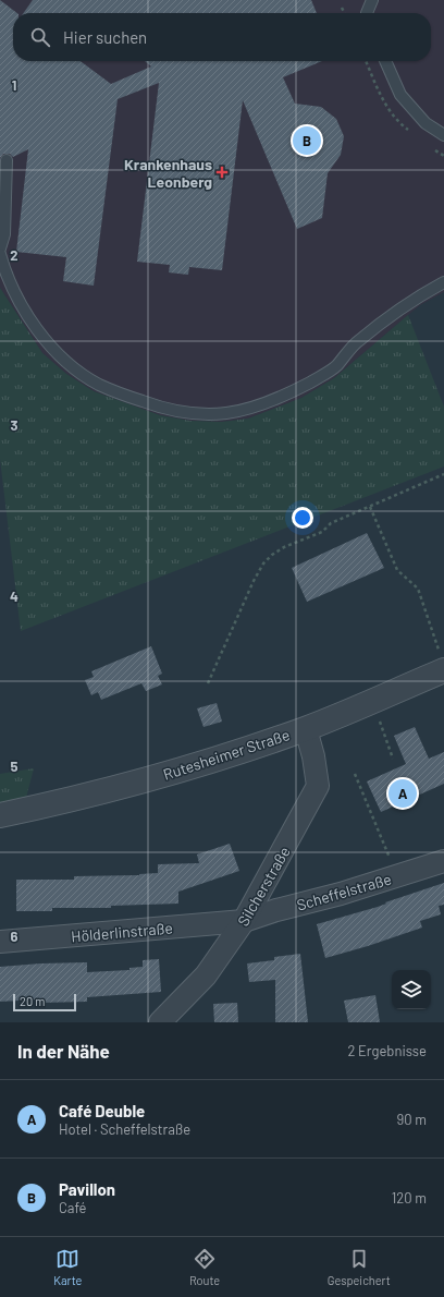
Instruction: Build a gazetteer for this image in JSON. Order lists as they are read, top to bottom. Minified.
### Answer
{"streets":{"street":["Rutesheimer Straße","Silcherstraße","Scheffelstraße","Hölderlinstraße"]},"crossings":[["Rutesheimer Straße","Silcherstraße"],["Silcherstraße","Scheffelstraße"],["Silcherstraße","Hölderlinstraße"],["Scheffelstraße","Hölderlinstraße"]],"places":{"health":["Krankenhaus Leonberg"]},"scale_bar":"20 m","page":{"search":"Hier suchen","pins":["B","A"],"scale":"20 m","heading":["In der Nähe","2 Ergebnisse"],"list":[{"mark":"A","name":"Café Deuble","note":"Hotel · Scheffelstraße","value":"90 m"},{"mark":"B","name":"Pavillon","note":"Café","value":"120 m"}],"nav":["Karte","Route","Gespeichert"]},"grid":{"rows":["1","2","3","4","5","6"]}}
